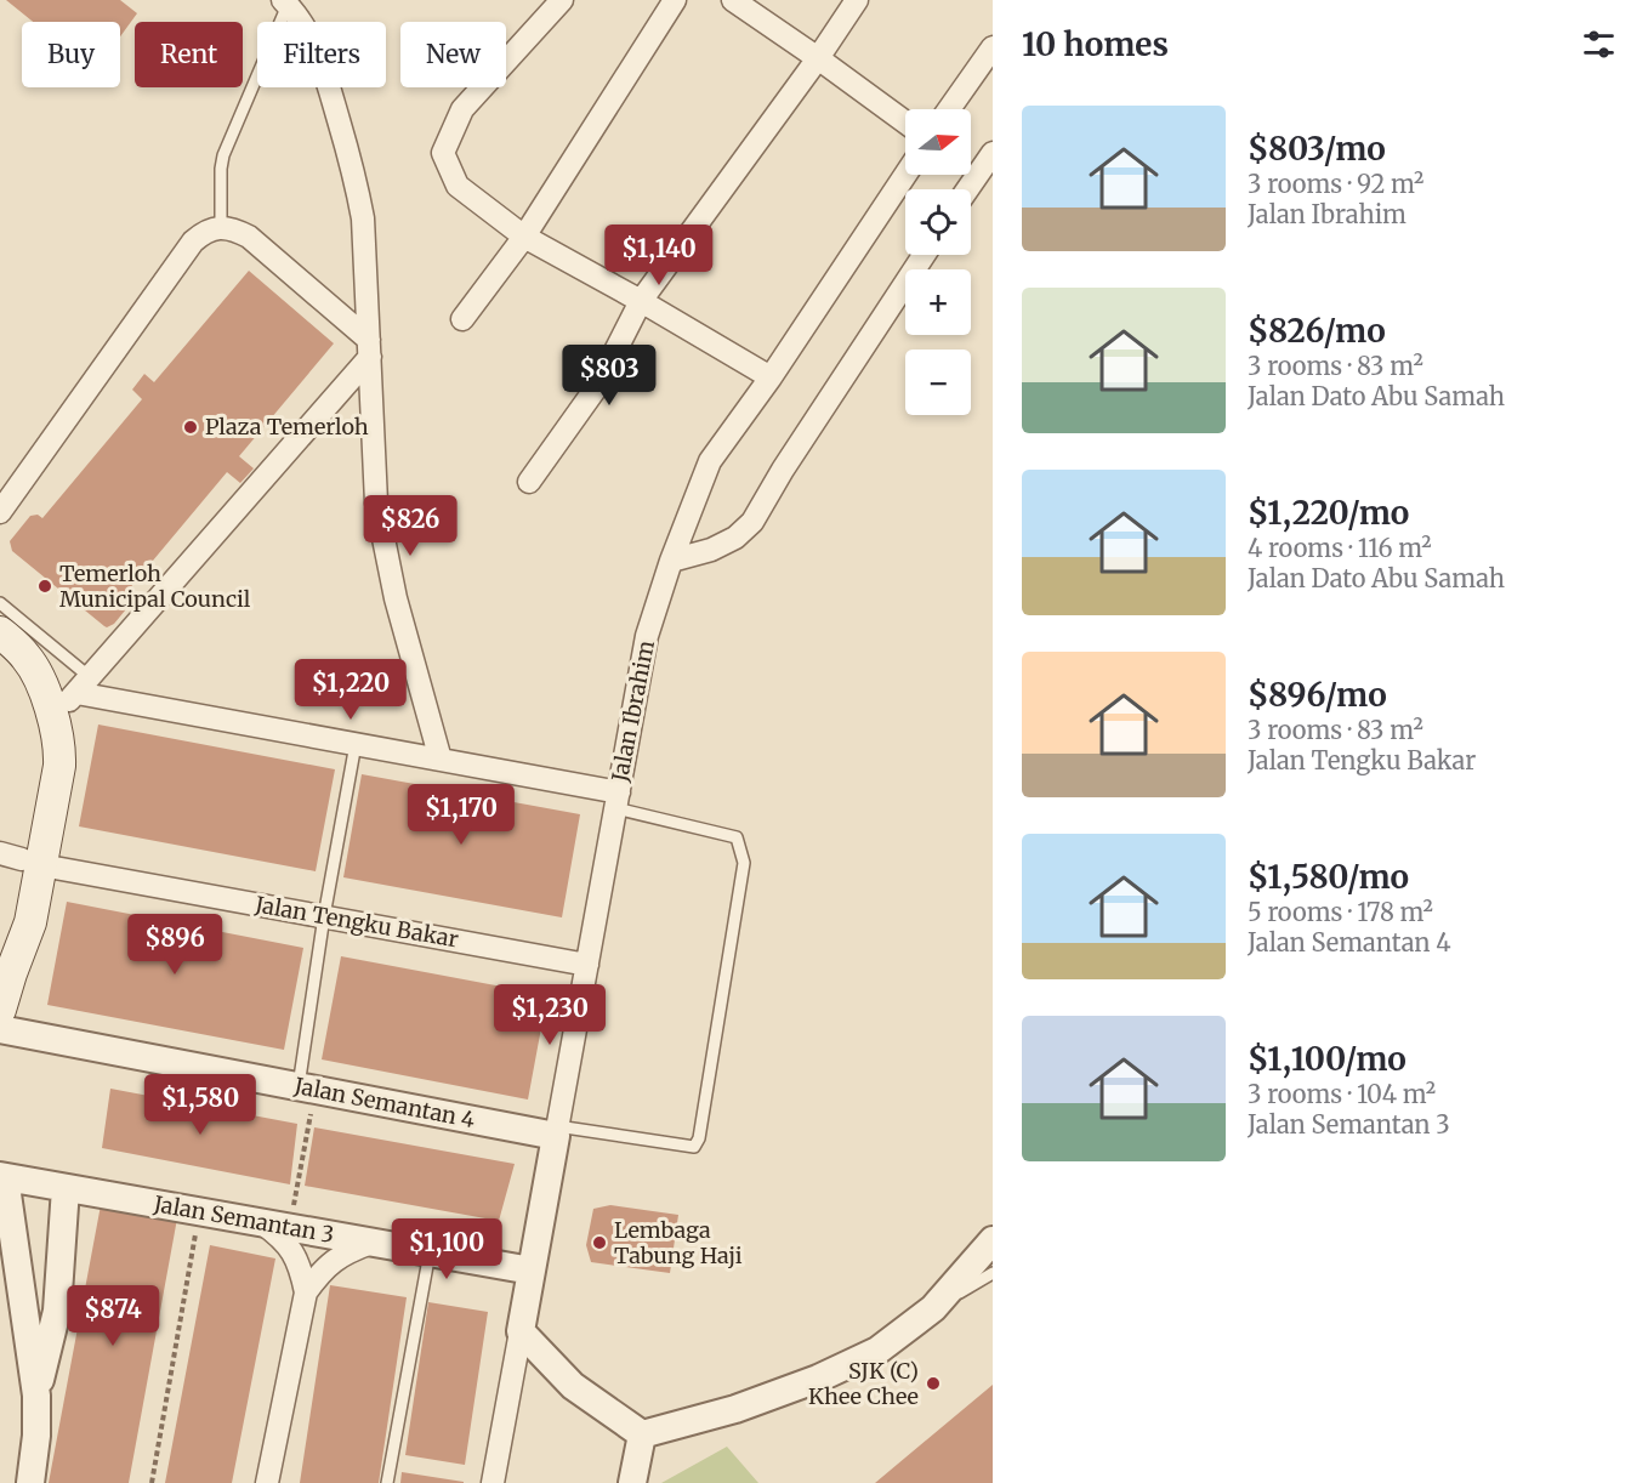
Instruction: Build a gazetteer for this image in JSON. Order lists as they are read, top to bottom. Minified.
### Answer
{"streets":{"street":["Jalan Ibrahim","Jalan Tengku Bakar","Jalan Semantan 4","Jalan Semantan 3"]},"crossings":[["Jalan Ibrahim","Jalan Tengku Bakar"],["Jalan Ibrahim","Jalan Semantan 4"],["Jalan Ibrahim","Jalan Semantan 3"]],"places":["Plaza Temerloh","Temerloh Municipal Council","Lembaga Tabung Haji","SJK (C) Khee Chee"],"north":"right","page":{"heading":"10 homes","chip":["Buy","Rent","Filters","New"],"list":[{"name":"$803/mo","note":"3 rooms · 92 m² · Jalan Ibrahim"},{"name":"$826/mo","note":"3 rooms · 83 m² · Jalan Dato Abu Samah"},{"name":"$1,220/mo","note":"4 rooms · 116 m² · Jalan Dato Abu Samah"},{"name":"$896/mo","note":"3 rooms · 83 m² · Jalan Tengku Bakar"},{"name":"$1,580/mo","note":"5 rooms · 178 m² · Jalan Semantan 4"},{"name":"$1,100/mo","note":"3 rooms · 104 m² · Jalan Semantan 3"}],"map_buttons":["+","−"],"price":["$1,140","$803","$826","$1,220","$1,170","$896","$1,230","$1,580","$1,100","$874"]}}
